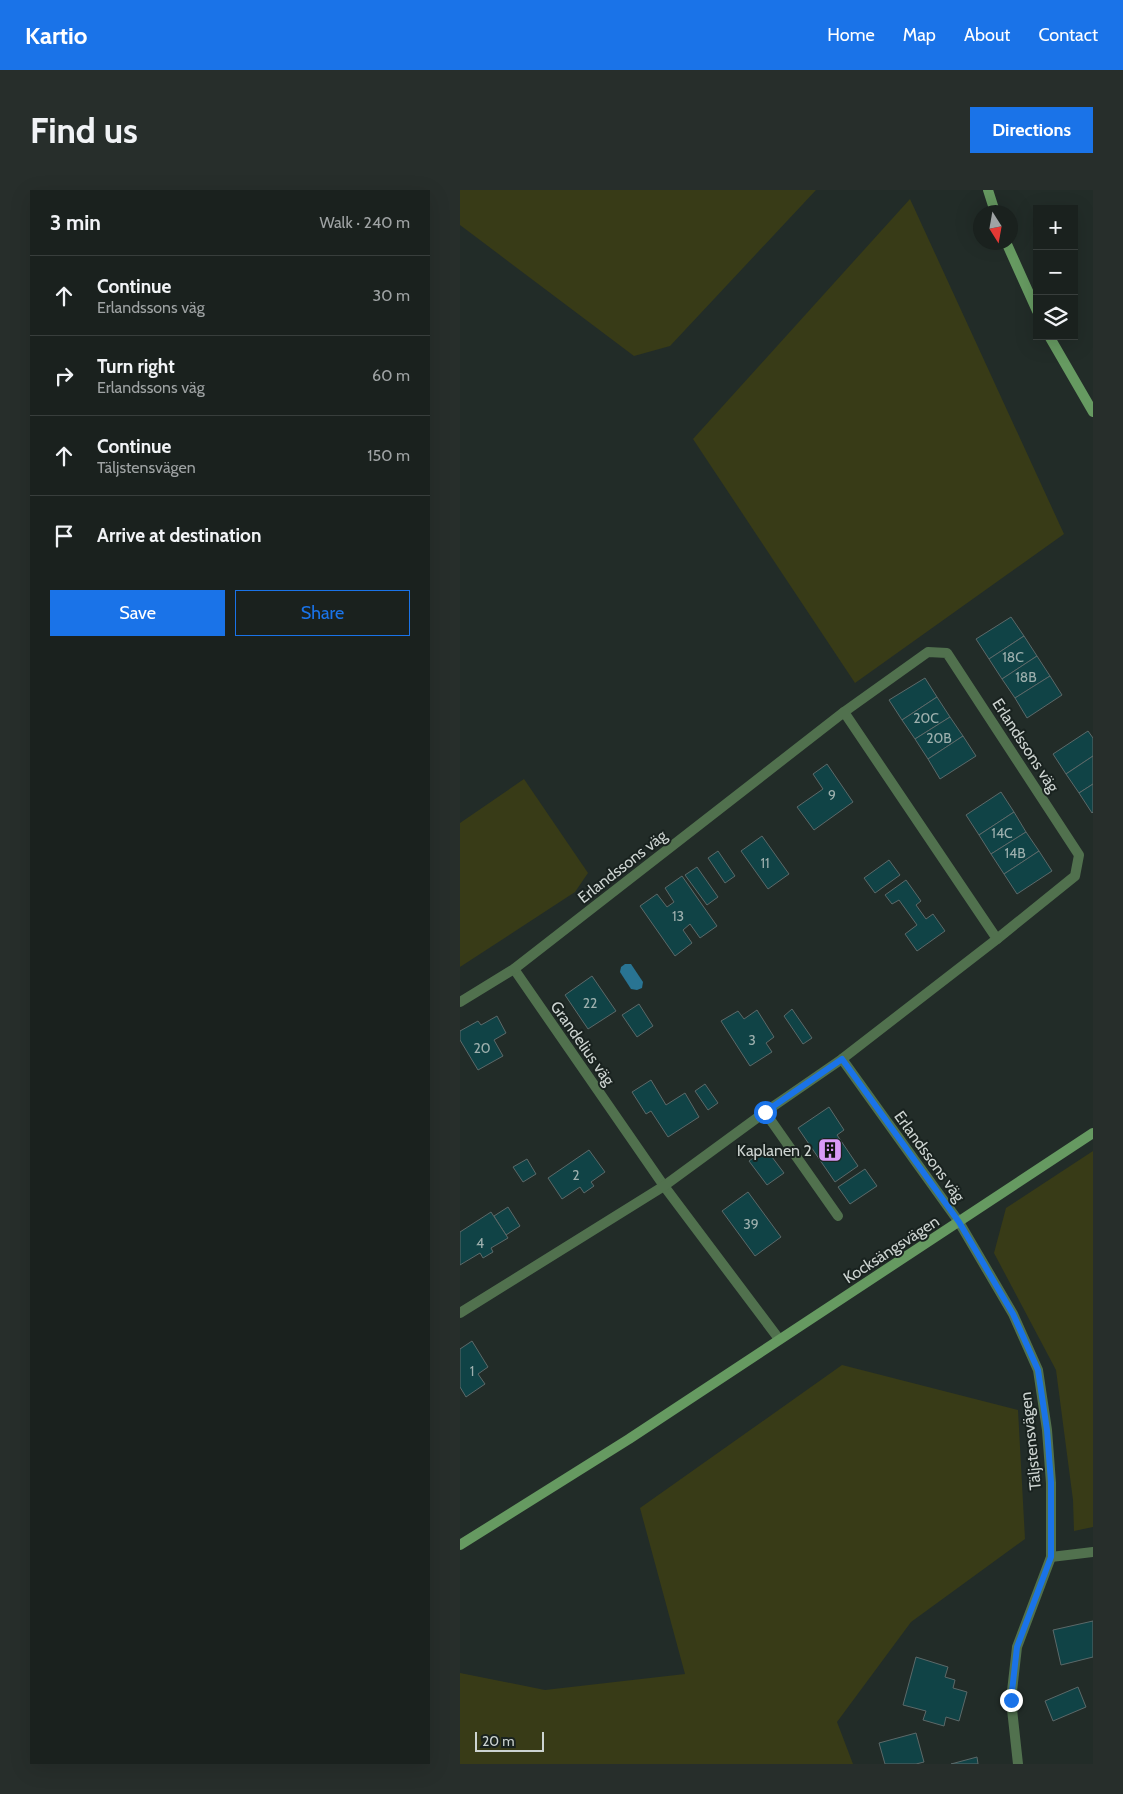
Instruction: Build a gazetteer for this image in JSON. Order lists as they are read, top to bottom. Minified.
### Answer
{"streets":{"street":["Erlandssons väg","Grandelius väg","Kocksängsvägen","Täljstensvägen"]},"crossings":[["Erlandssons väg","Grandelius väg"],["Erlandssons väg","Kocksängsvägen"],["Erlandssons väg","Täljstensvägen"],["Grandelius väg","Kocksängsvägen"],["Kocksängsvägen","Täljstensvägen"]],"places":{"building":["Kaplanen 2"]},"house_numbers":["18C","18B","20C","20B","9","14C","14B","11","13","22","3","20","2","39","4","1"],"scale_bar":"20 m","north":"bottom","page":{"header":"Kartio","nav":["Home","Map","About","Contact"],"buttons":["Directions",["Save","Share"]],"title":"Find us","heading":["3 min","Walk · 240 m"],"map_buttons":["+","−"],"list":[["Continue","Erlandssons väg","30 m"],["Turn right","Erlandssons väg","60 m"],["Continue","Täljstensvägen","150 m"],"Arrive at destination"],"scale":"20 m"}}
